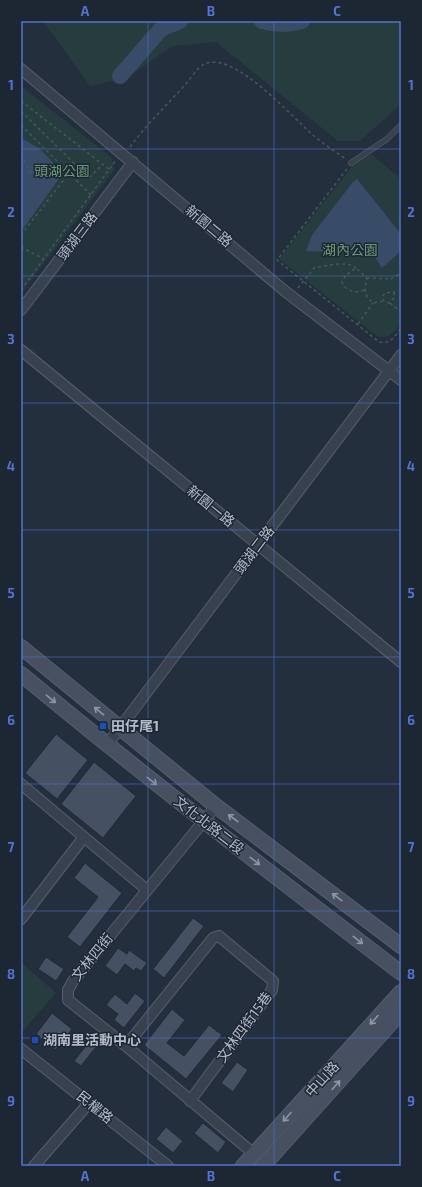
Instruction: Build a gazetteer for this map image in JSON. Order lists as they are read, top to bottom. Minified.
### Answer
{"streets":{"street":["新園二路","頭湖三路","新園一路","頭湖二路","文化北路二段","文林四街","文林四街15巷","中山路","民權路"]},"crossings":[["新園二路","頭湖三路"],["新園二路","頭湖二路"],["新園一路","頭湖二路"],["頭湖二路","文化北路二段"],["文化北路二段","文林四街"],["文林四街","文林四街15巷"],["文林四街","中山路"]],"parks":["頭湖公園","湖內公園"],"places":{"transit":["田仔尾1","湖南里活動中心"]},"grid":{"columns":["A","B","C"],"rows":["1","2","3","4","5","6","7","8","9"]}}
